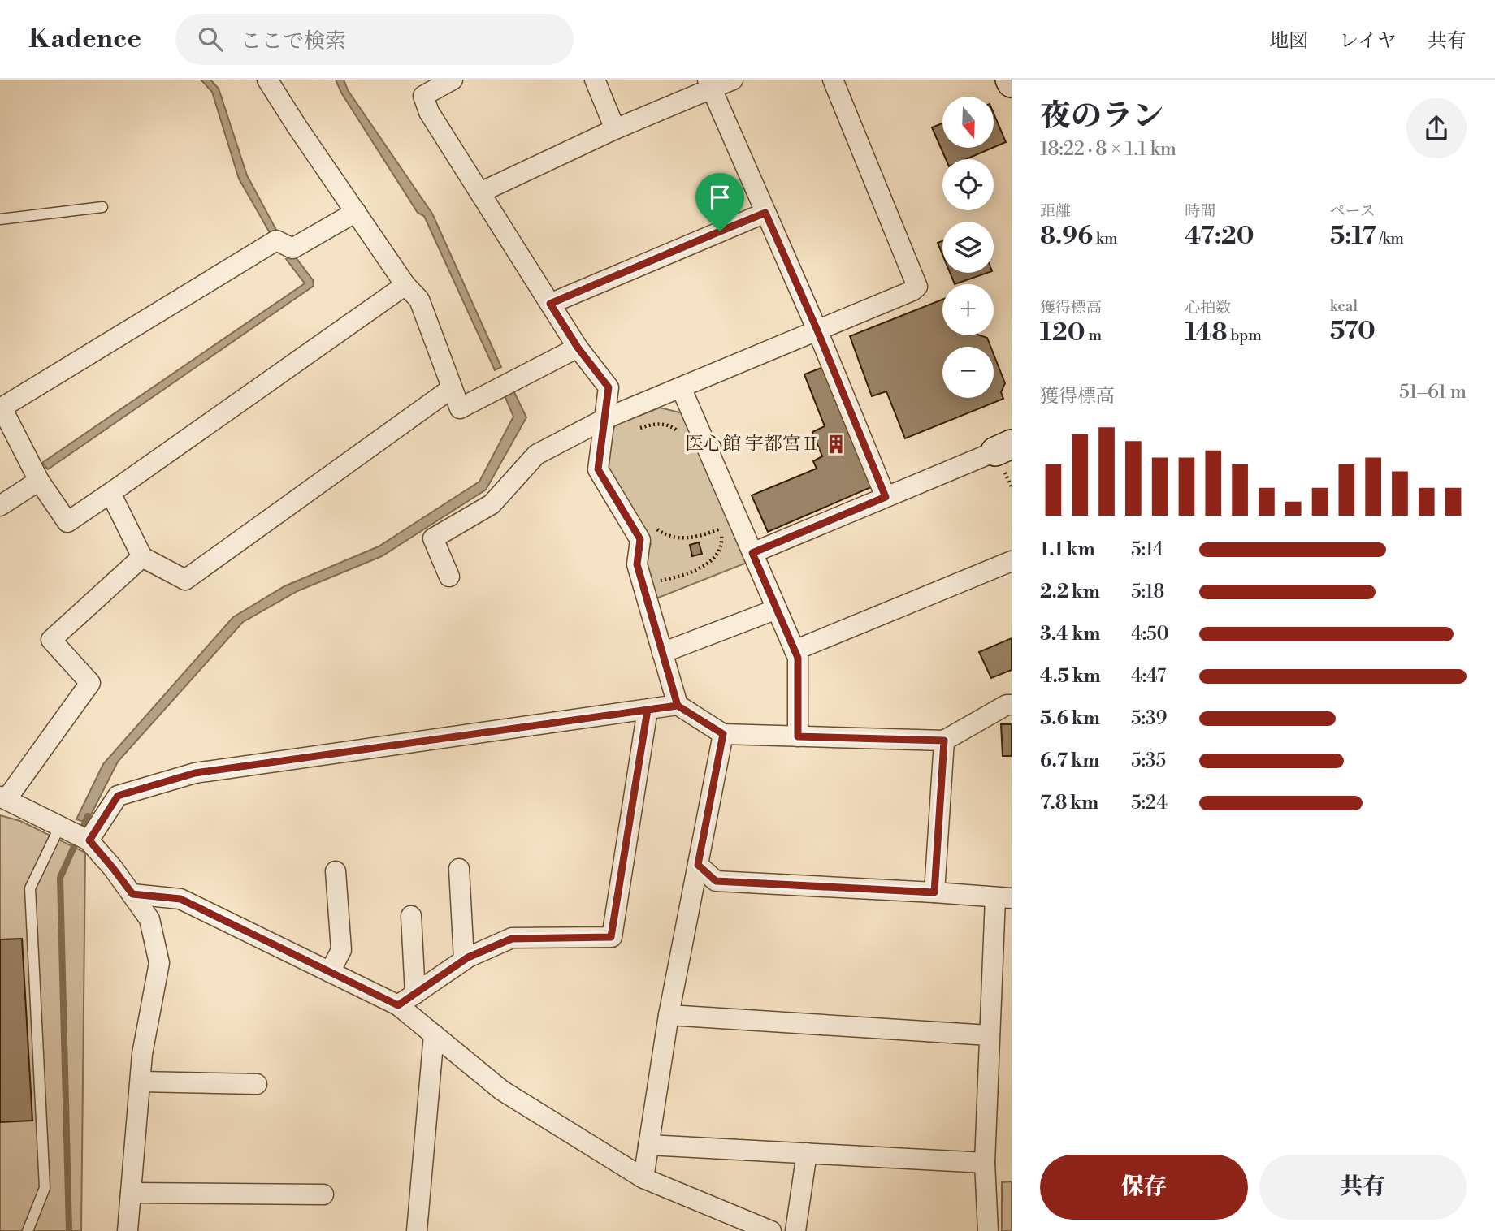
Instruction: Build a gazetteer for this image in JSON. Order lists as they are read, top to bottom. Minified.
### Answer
{"places":{"building":["医心館 宇都宮Ⅱ"]},"north":"bottom","page":{"header":"Kadence","search":"ここで検索","nav":["地図","レイヤ","共有"],"heading":["夜のラン","18:22 · 8 × 1.1 km"],"map_buttons":["+","−"],"stats":[["距離","8.96 km"],["時間","47:20"],["ペース","5:17 /km"],["獲得標高","120 m"],["心拍数","148 bpm"],["kcal","570"]],"chart":["獲得標高","51–61 m"],"list":[{"name":"1.1 km","note":"5:14"},{"name":"2.2 km","note":"5:18"},{"name":"3.4 km","note":"4:50"},{"name":"4.5 km","note":"4:47"},{"name":"5.6 km","note":"5:39"},{"name":"6.7 km","note":"5:35"},{"name":"7.8 km","note":"5:24"}],"buttons":["保存","共有"]}}
